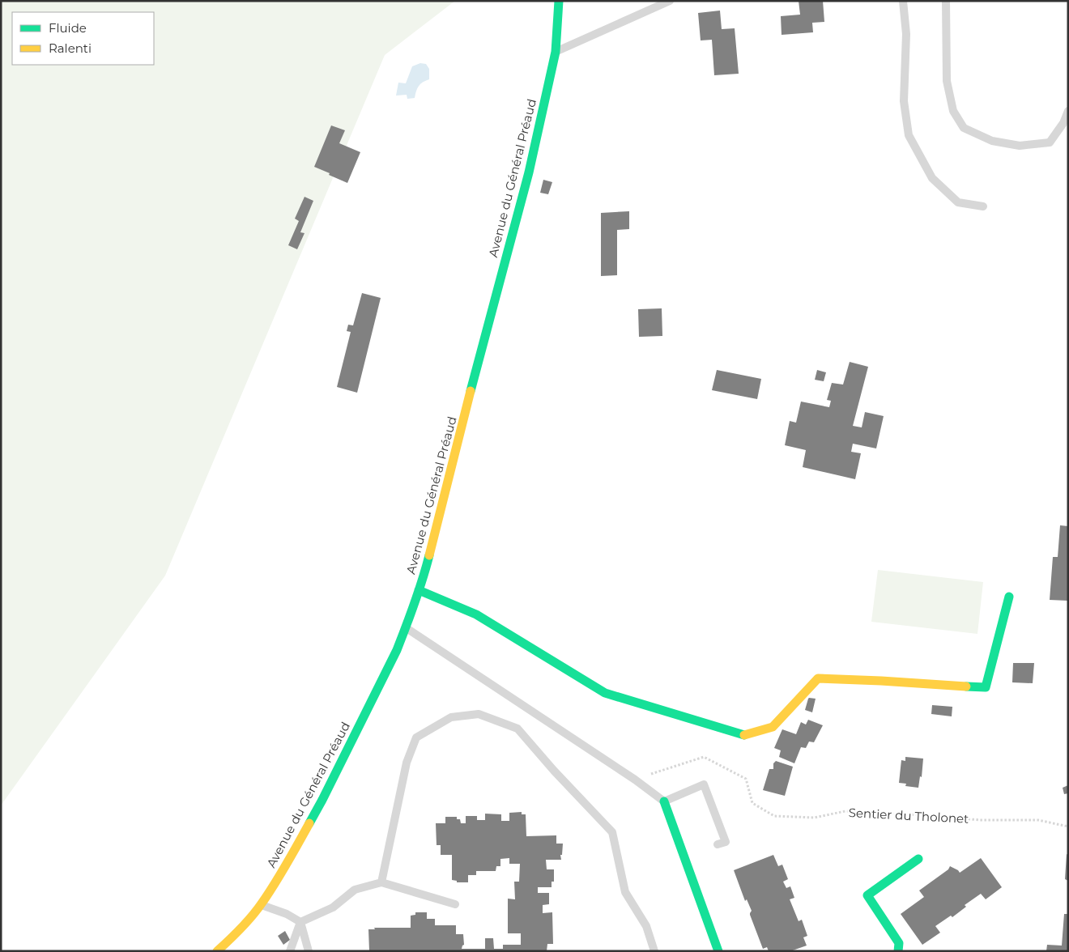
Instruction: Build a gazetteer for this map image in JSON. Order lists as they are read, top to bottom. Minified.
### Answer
{"streets":{"street":["Avenue du Général Préaud"],"path":["Sentier du Tholonet"]},"legend":["Fluide","Ralenti"]}
